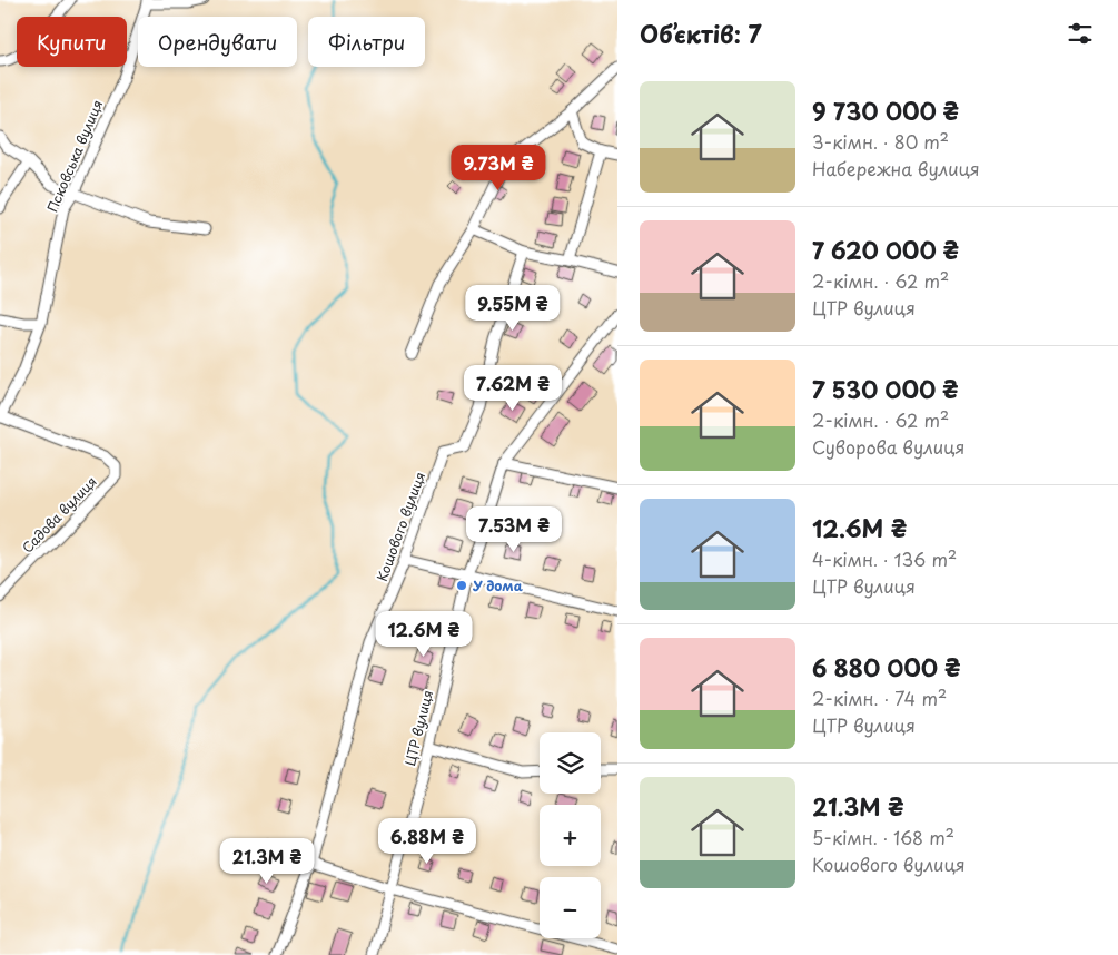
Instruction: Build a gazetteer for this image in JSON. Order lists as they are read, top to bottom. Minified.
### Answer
{"streets":{"street":["Псковська вулиця","Садова вулиця","Кошового вулиця","ЦТР вулиця"]},"crossings":[["Псковська вулиця","Садова вулиця"]],"places":["У дома"],"page":{"heading":"Об’єктів: 7","chip":["Купити","Орендувати","Фільтри"],"list":[{"name":"9 730 000 ₴","note":"3-кімн. · 80 m² · Набережна вулиця"},{"name":"7 620 000 ₴","note":"2-кімн. · 62 m² · ЦТР вулиця"},{"name":"7 530 000 ₴","note":"2-кімн. · 62 m² · Суворова вулиця"},{"name":"12.6M ₴","note":"4-кімн. · 136 m² · ЦТР вулиця"},{"name":"6 880 000 ₴","note":"2-кімн. · 74 m² · ЦТР вулиця"},{"name":"21.3M ₴","note":"5-кімн. · 168 m² · Кошового вулиця"}],"price":["9.73M ₴","9.55M ₴","7.62M ₴","7.53M ₴","12.6M ₴","6.88M ₴","21.3M ₴"],"map_buttons":["+","−"]}}
